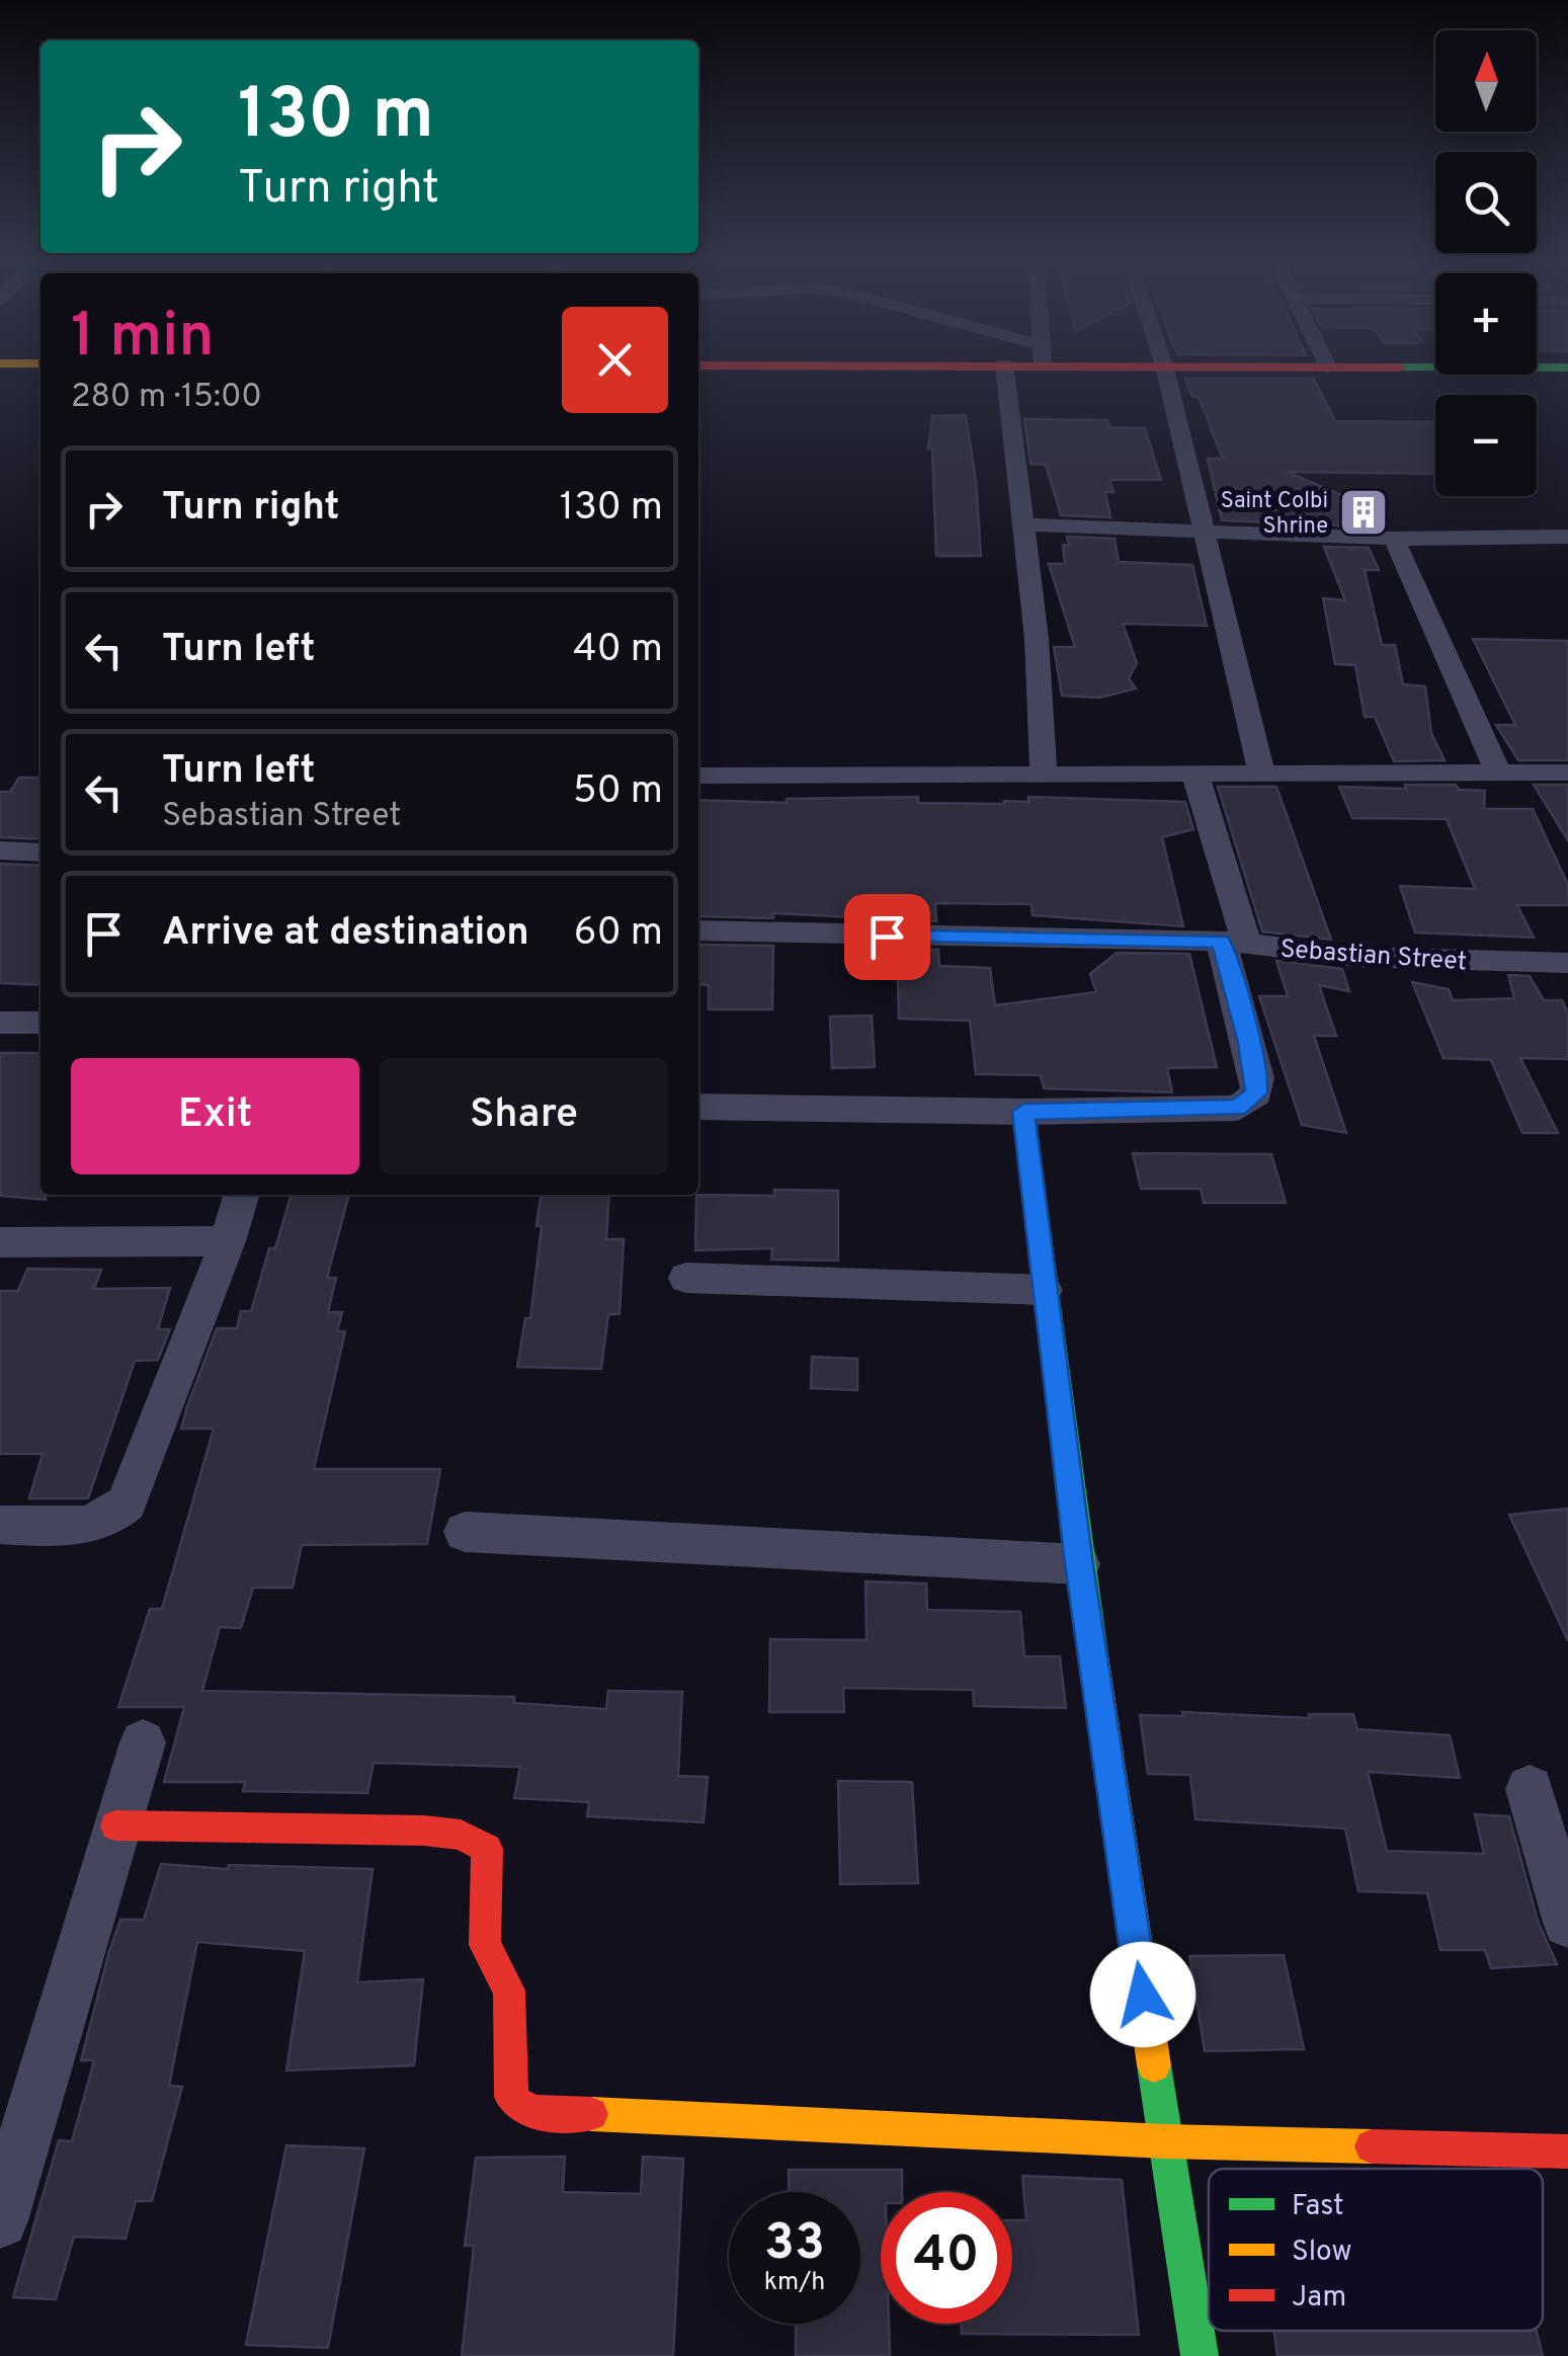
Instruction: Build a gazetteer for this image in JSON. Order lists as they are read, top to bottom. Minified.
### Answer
{"streets":{"street":["Sebastian Street"]},"places":{"building":["Saint Colbi Shrine"]},"legend":["Fast","Slow","Jam"],"north":"top","page":{"map_buttons":["+","−"],"turn":["130 m","Turn right"],"heading":["1 min","280 m · 15:00"],"list":[{"name":"Turn right","value":"130 m"},{"name":"Turn left","value":"40 m"},{"name":"Turn left","note":"Sebastian Street","value":"50 m"},{"name":"Arrive at destination","value":"60 m"}],"buttons":["Exit","Share"],"speed":"33 km/h","limit":"40"}}
